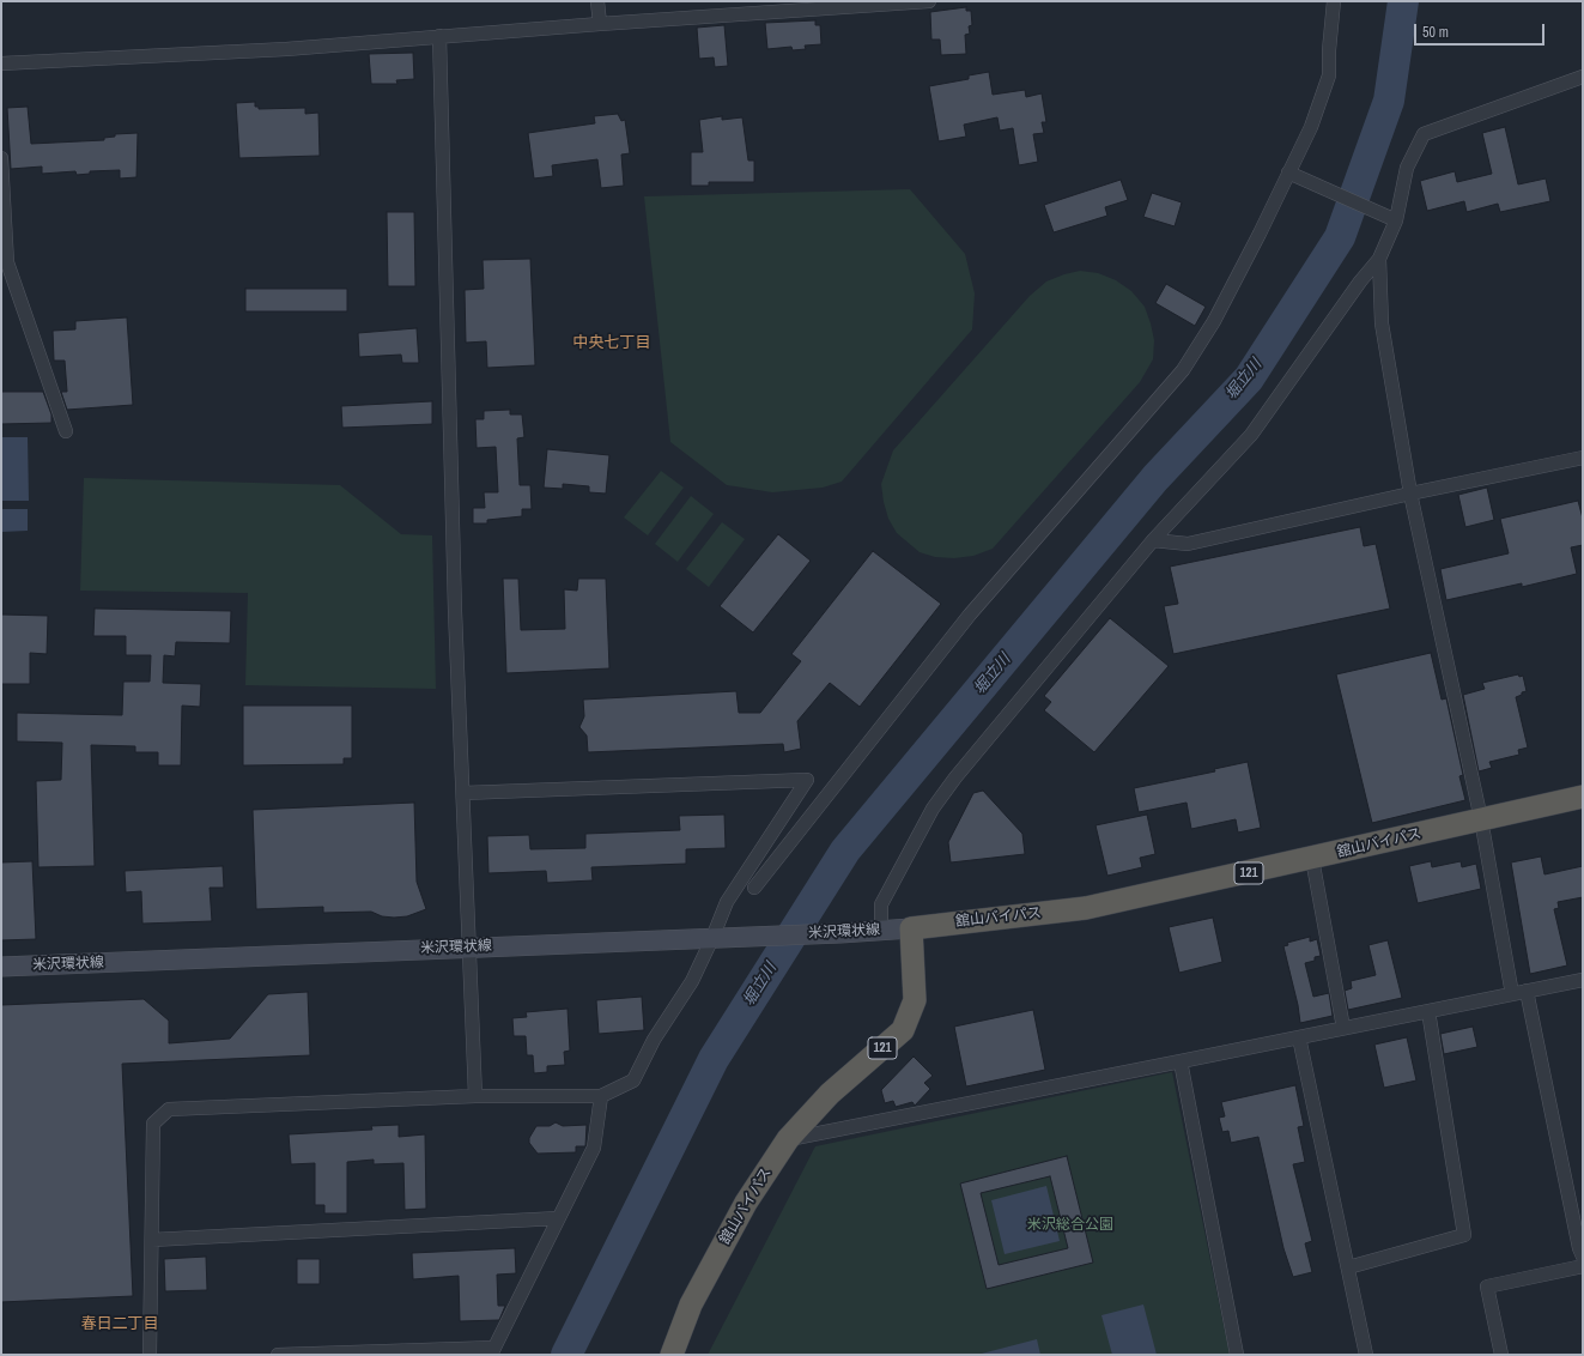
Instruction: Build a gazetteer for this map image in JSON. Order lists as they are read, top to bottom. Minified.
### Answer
{"streets":{"highway":["舘山バイパス","121"],"main road":["米沢環状線"]},"crossings":[["舘山バイパス","米沢環状線"]],"districts":["中央七丁目","春日二丁目"],"water":["堀立川"],"parks":["米沢総合公園"],"scale_bar":"50 m"}
